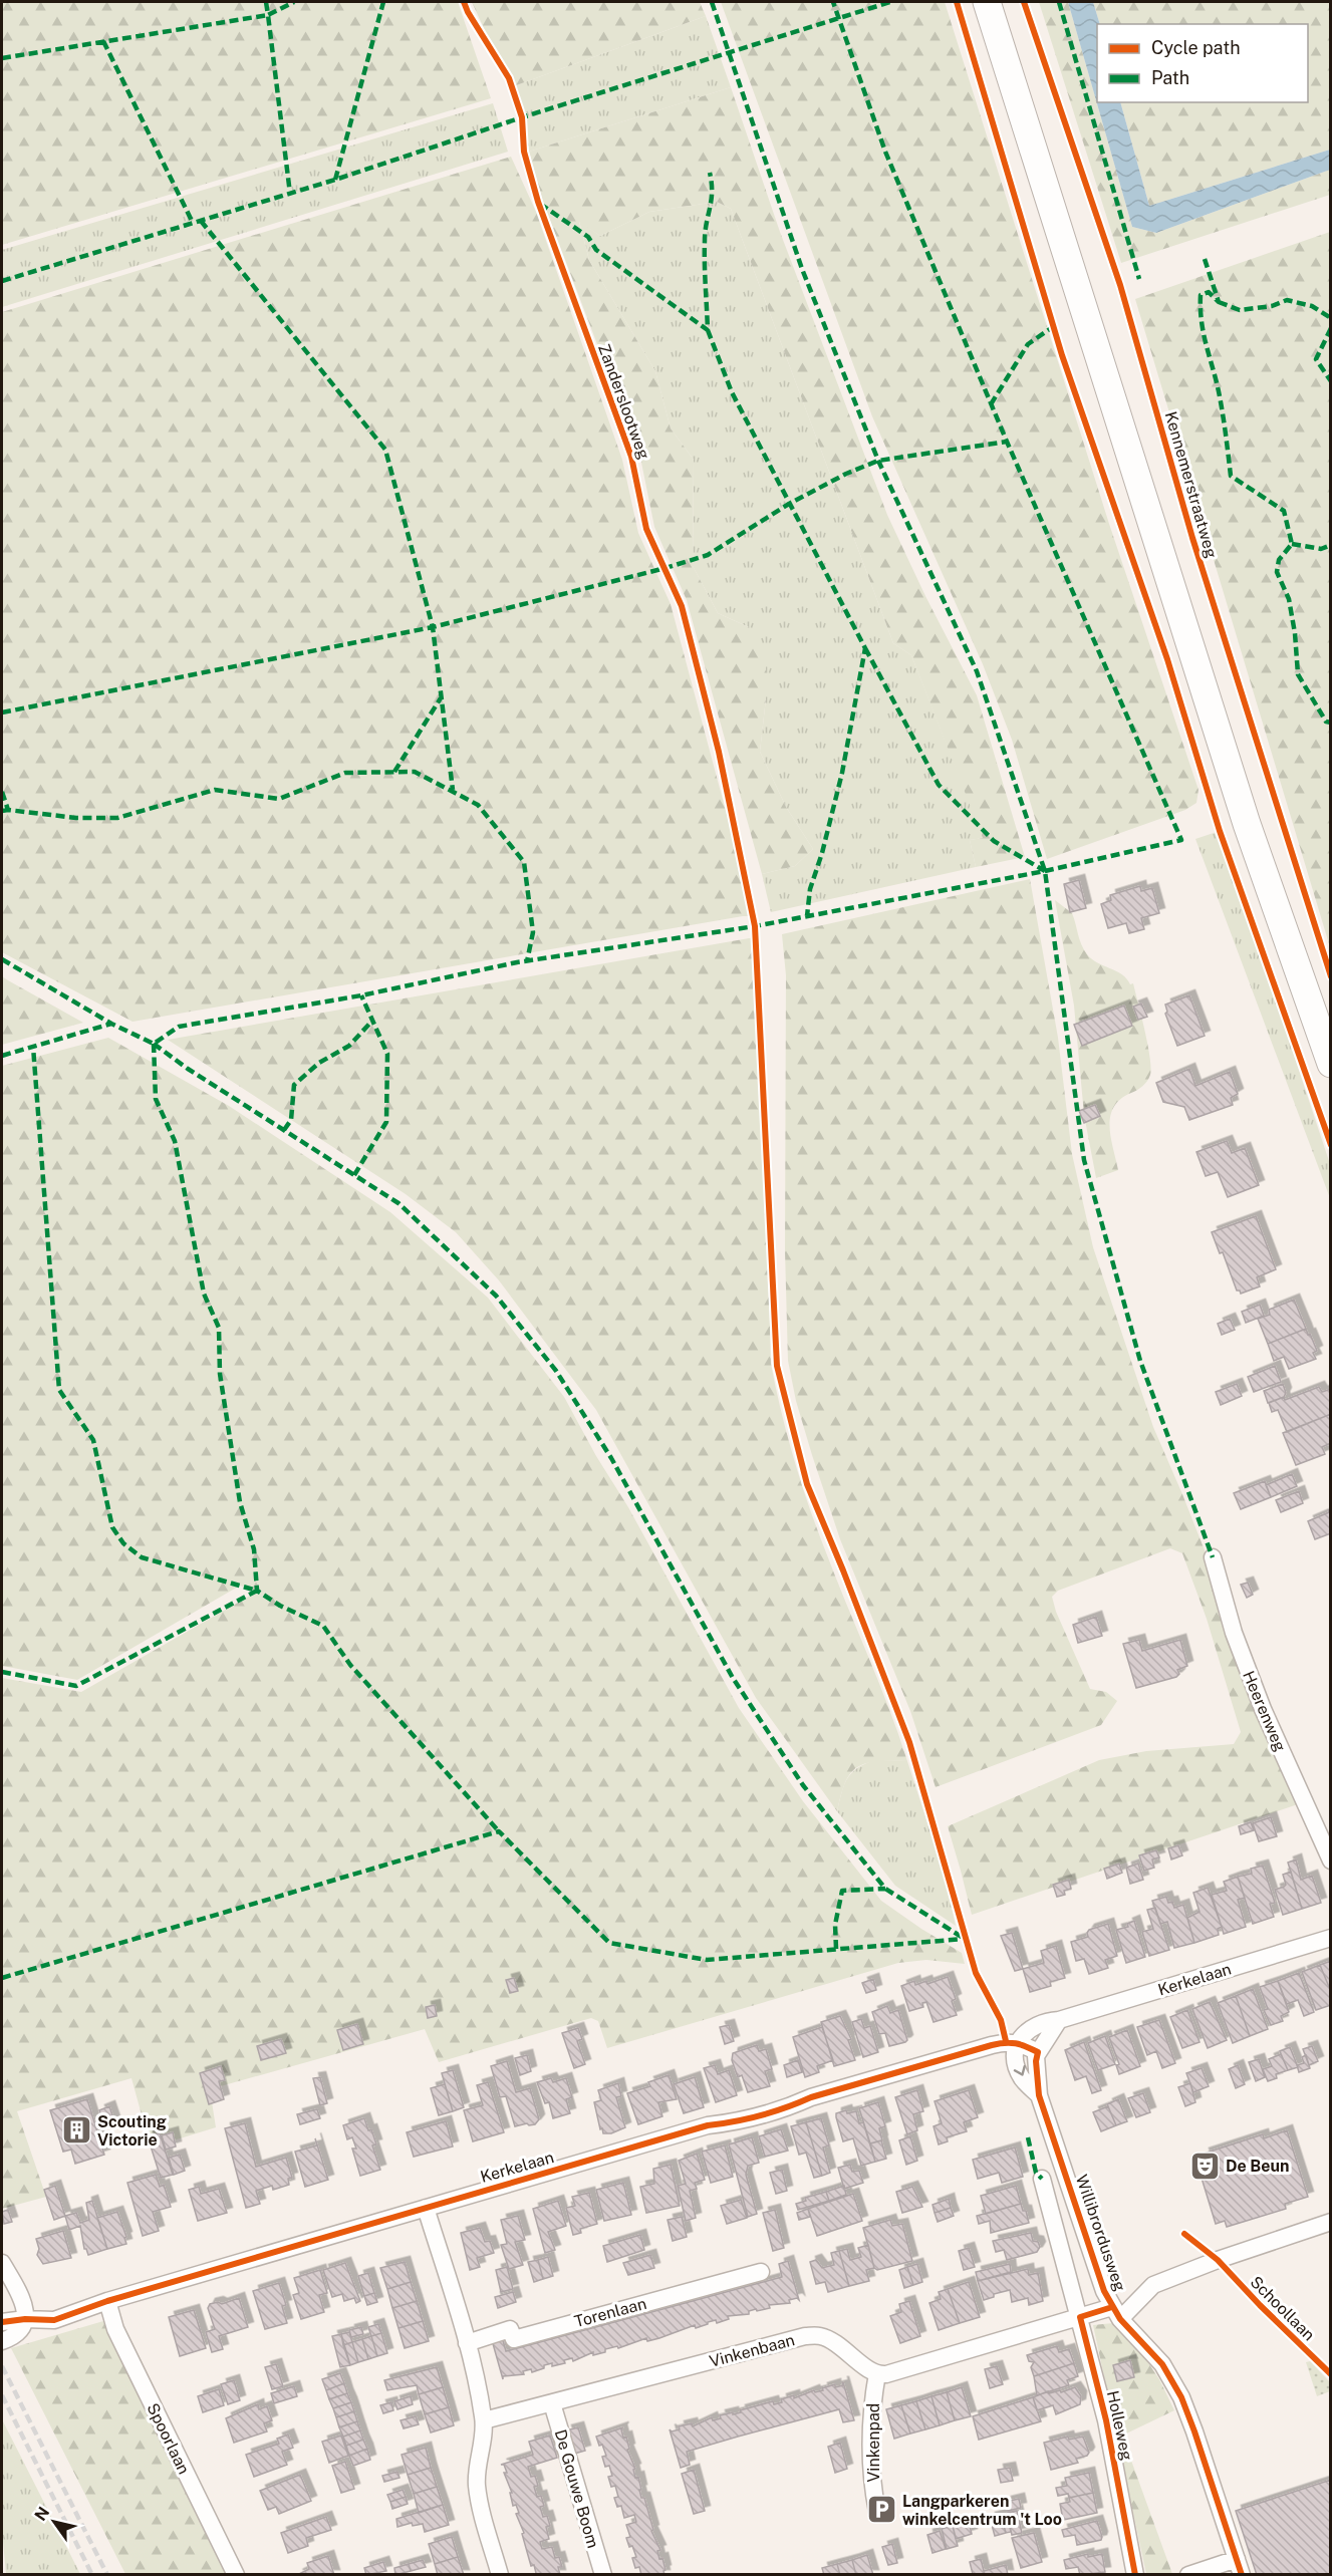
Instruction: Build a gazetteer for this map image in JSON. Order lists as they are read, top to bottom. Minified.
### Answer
{"streets":{"street":["Heerenweg","Kerkelaan","Willibrordusweg","Torenlaan","Vinkenbaan","Holleweg","Spoorlaan","Vinkenpad","De Gouwe Boom"],"cycle path":["Zanderslootweg","Kennemerstraatweg","Schoollaan"]},"crossings":[["Kerkelaan","Willibrordusweg"],["Kerkelaan","Spoorlaan"],["Vinkenbaan","Vinkenpad"],["Vinkenbaan","De Gouwe Boom"]],"places":{"building":["Scouting Victorie"],"theatre":["De Beun"],"parking":["Langparkeren winkelcentrum 't Loo"]},"legend":["Cycle path","Path"],"north":"top left"}
